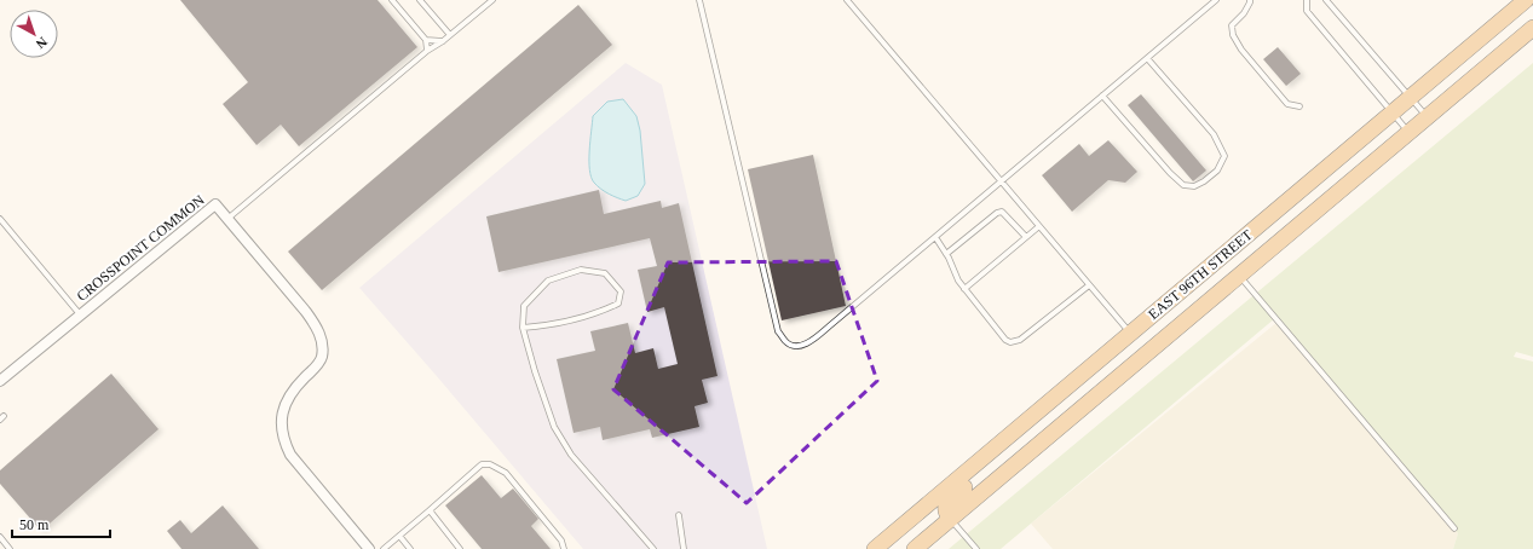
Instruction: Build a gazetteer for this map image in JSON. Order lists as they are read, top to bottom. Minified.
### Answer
{"streets":{"main road":["EAST 96TH STREET"],"street":["CROSSPOINT COMMON"]},"scale_bar":"50 m","north":"bottom right"}
